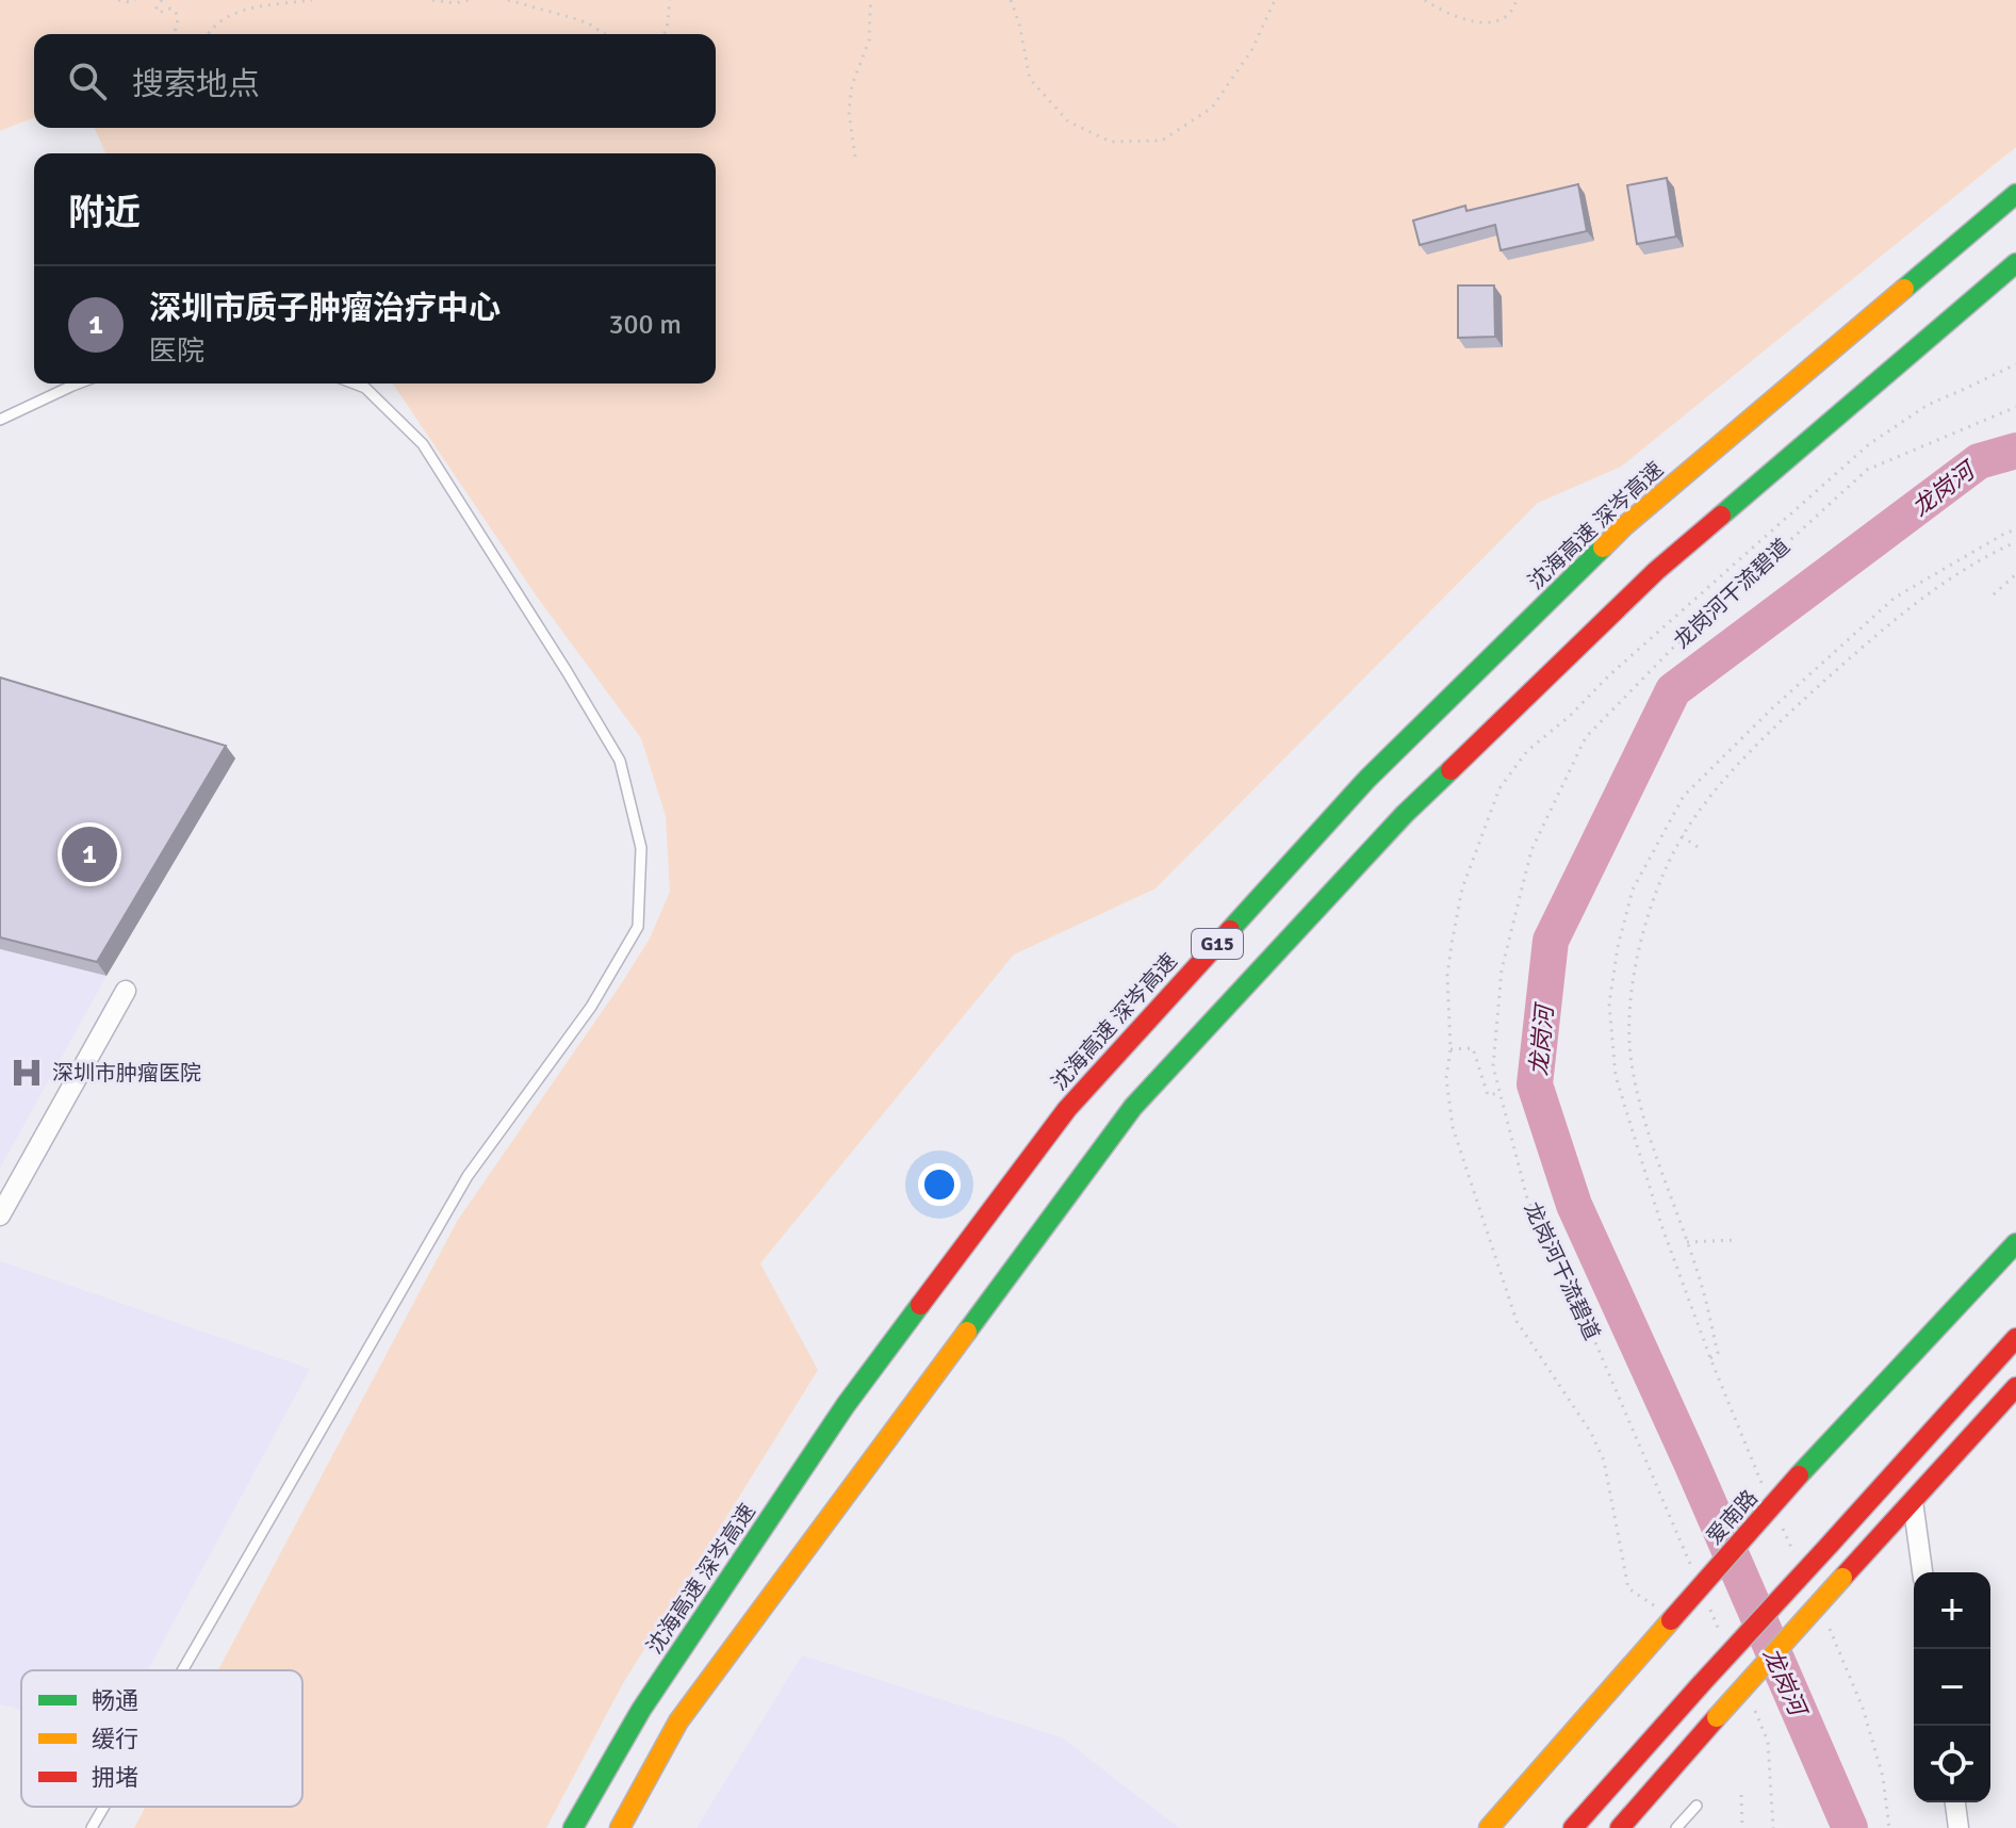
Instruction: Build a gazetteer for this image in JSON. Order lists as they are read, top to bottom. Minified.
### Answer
{"streets":{"main road":["沈海高速 深岑高速","G15","爱南路"],"path":["龙岗河干流碧道"]},"water":["龙岗河"],"places":{"hospital":["深圳市肿瘤医院"]},"legend":["畅通","缓行","拥堵"],"page":{"search":"搜索地点","heading":"附近","list":[{"mark":"1","name":"深圳市质子肿瘤治疗中心","note":"医院","value":"300 m"}],"pins":"1","map_buttons":["+","−"]}}
